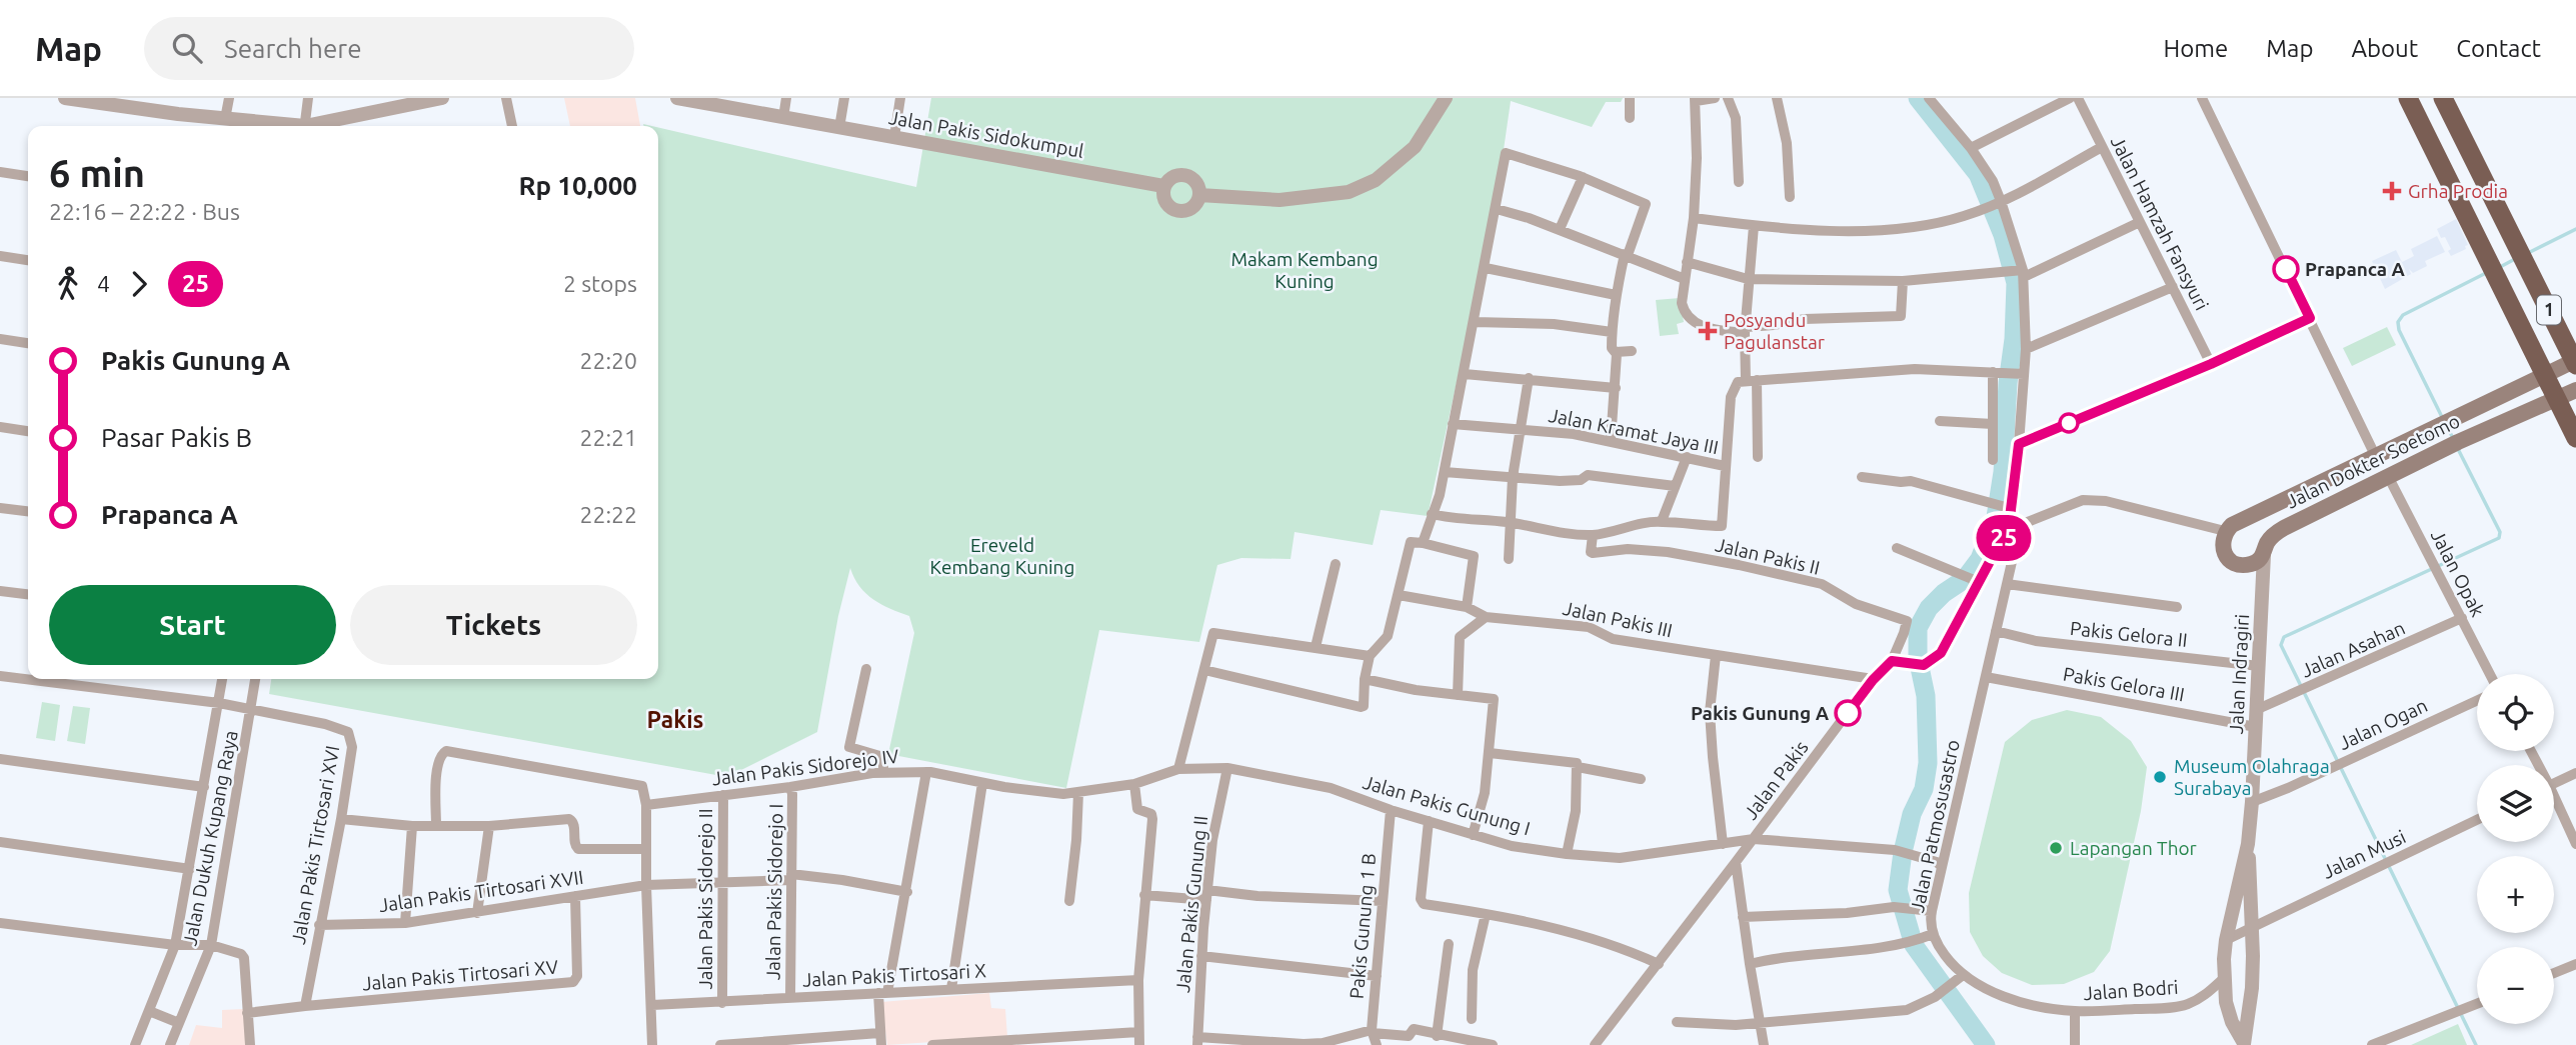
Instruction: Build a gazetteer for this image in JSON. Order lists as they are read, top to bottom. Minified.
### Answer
{"streets":{"highway":["1"],"main road":["Jalan Dokter Soetomo"],"street":["Jalan Pakis Sidokumpul","Jalan Hamzah Fansyuri","Jalan Kramat Jaya III","Jalan Pakis II","Jalan Opak","Jalan Pakis III","Pakis Gelora II","Jalan Asahan","Jalan Indragiri","Pakis Gelora III","Jalan Ogan","Jalan Pakis Sidorejo IV","Jalan Pakis","Jalan Pakis Gunung I","Jalan Patmosusastro","Jalan Dukuh Kupang Raya","Jalan Pakis Tirtosari XVI","Jalan Musi","Jalan Pakis Tirtosari XVII","Jalan Pakis Sidorejo I","Jalan Pakis Sidorejo II","Jalan Pakis Gunung II","Pakis Gunung 1 B","Jalan Pakis Tirtosari XV","Jalan Pakis Tirtosari X","Jalan Bodri"]},"crossings":[["1","Jalan Dokter Soetomo"],["Jalan Dokter Soetomo","Jalan Opak"],["Jalan Dokter Soetomo","Jalan Indragiri"],["Jalan Pakis II","Jalan Pakis"],["Jalan Opak","Jalan Asahan"],["Jalan Pakis III","Jalan Pakis"],["Pakis Gelora II","Jalan Indragiri"],["Pakis Gelora II","Jalan Patmosusastro"],["Jalan Asahan","Jalan Indragiri"],["Jalan Indragiri","Pakis Gelora III"],["Jalan Indragiri","Jalan Ogan"],["Jalan Indragiri","Jalan Musi"],["Jalan Indragiri","Jalan Bodri"],["Pakis Gelora III","Jalan Patmosusastro"],["Jalan Pakis Sidorejo IV","Jalan Pakis Gunung I"],["Jalan Pakis Sidorejo IV","Jalan Pakis Sidorejo I"],["Jalan Pakis Sidorejo IV","Jalan Pakis Sidorejo II"],["Jalan Pakis","Jalan Pakis Gunung I"],["Jalan Pakis Gunung I","Jalan Patmosusastro"],["Jalan Pakis Gunung I","Jalan Pakis Gunung II"],["Jalan Pakis Gunung I","Pakis Gunung 1 B"],["Jalan Patmosusastro","Jalan Bodri"],["Jalan Dukuh Kupang Raya","Jalan Pakis Tirtosari XVI"],["Jalan Pakis Tirtosari XVI","Jalan Pakis Tirtosari XVII"],["Jalan Pakis Tirtosari XVI","Jalan Pakis Tirtosari XV"],["Jalan Pakis Tirtosari XVII","Jalan Pakis Sidorejo I"],["Jalan Pakis Tirtosari XVII","Jalan Pakis Sidorejo II"],["Jalan Pakis Tirtosari XVII","Jalan Pakis Tirtosari XV"],["Jalan Pakis Sidorejo I","Jalan Pakis Tirtosari X"],["Jalan Pakis Sidorejo II","Jalan Pakis Tirtosari X"]],"districts":["Pakis"],"parks":["Makam Kembang Kuning","Ereveld Kembang Kuning"],"places":{"health":["Grha Prodia","Posyandu Pagulanstar"],"other":["Prapanca A","Pakis Gunung A","Museum Olahraga Surabaya","Lapangan Thor"]},"lines":["bus line 25"],"page":{"header":"Map","search":"Search here","nav":["Home","Map","About","Contact"],"on_map":"25","heading":["6 min","22:16 – 22:22 · Bus","Rp 10,000"],"legs":["4","25","2 stops"],"list":[{"name":"Pakis Gunung A","value":"22:20"},{"name":"Pasar Pakis B","value":"22:21"},{"name":"Prapanca A","value":"22:22"}],"buttons":["Start","Tickets"],"map_buttons":["+","−"]}}
